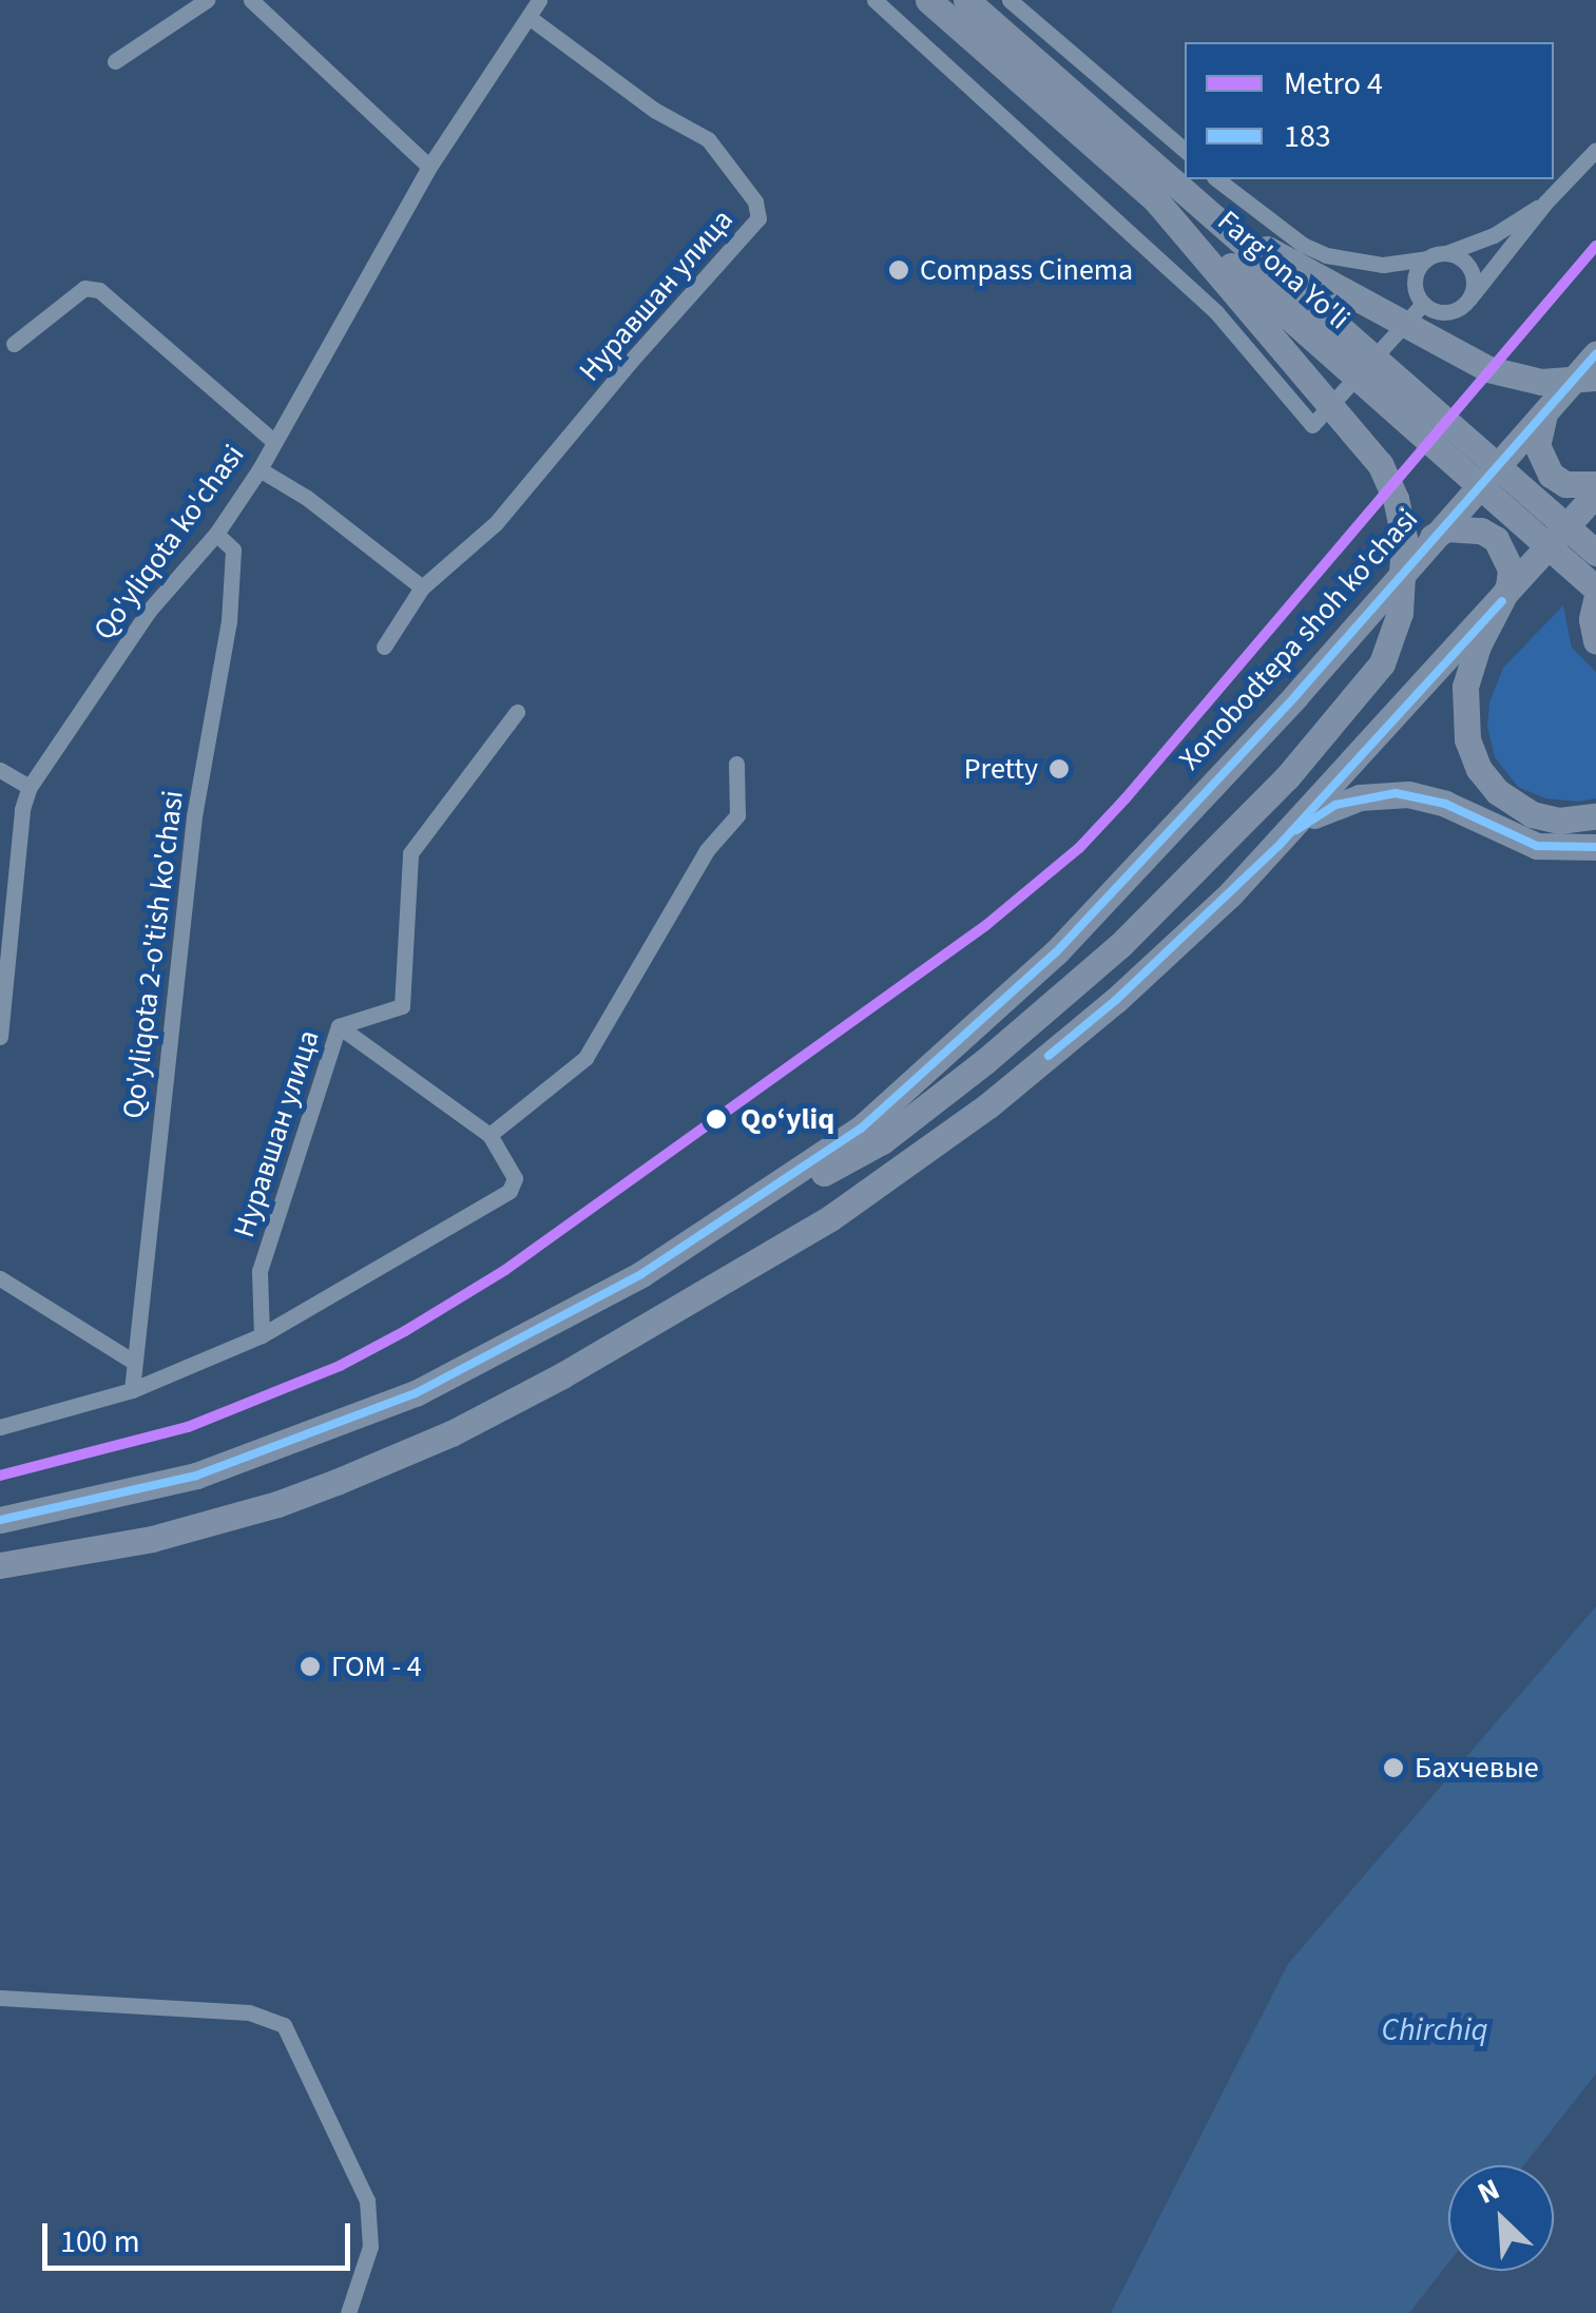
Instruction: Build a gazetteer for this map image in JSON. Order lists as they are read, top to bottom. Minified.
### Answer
{"streets":{"highway":["Farg'ona Yo'li","Xonobodtepa shoh ko'chasi"],"street":["Нуравшан улица","Qo'yliqota ko'chasi","Qo'yliqota 2-o'tish ko'chasi"]},"crossings":[["Нуравшан улица","Qo'yliqota ko'chasi"],["Qo'yliqota ko'chasi","Qo'yliqota 2-o'tish ko'chasi"]],"water":["Chirchiq"],"places":["Compass Cinema","Pretty","Qo‘yliq","ГОМ - 4","Бахчевые"],"lines":["metro line 4","transit line 183"],"legend":["Metro 4","183"],"scale_bar":"100 m","north":"top left"}
